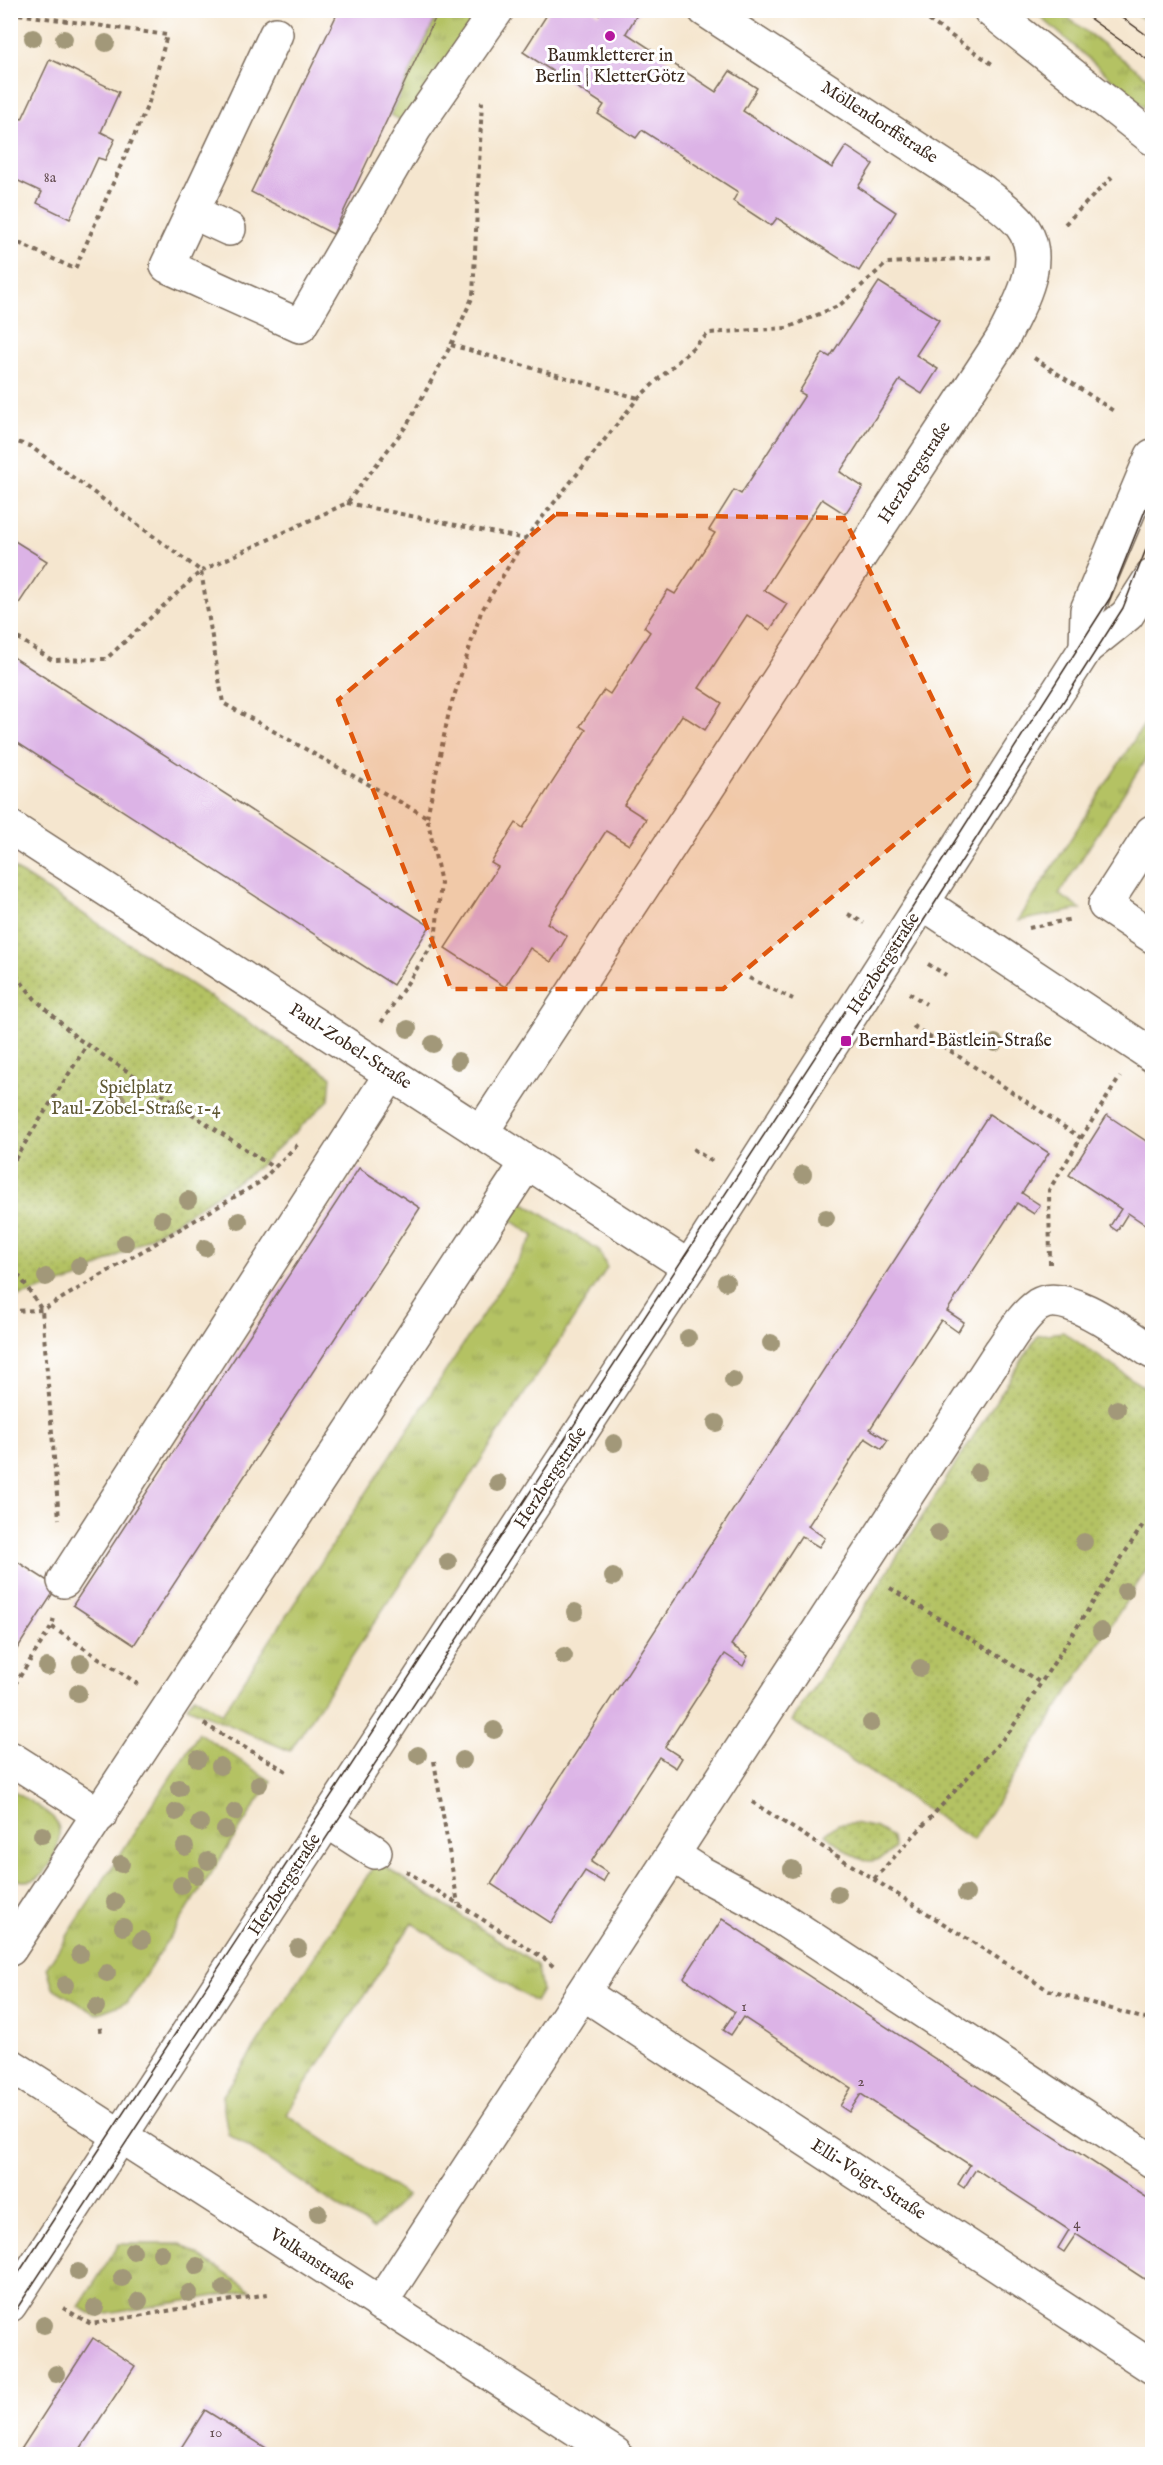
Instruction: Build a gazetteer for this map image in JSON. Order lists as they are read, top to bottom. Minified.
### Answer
{"streets":{"street":["Möllendorffstraße","Herzbergstraße","Paul-Zobel-Straße","Elli-Voigt-Straße","Vulkanstraße"]},"crossings":[["Möllendorffstraße","Herzbergstraße"],["Herzbergstraße","Paul-Zobel-Straße"],["Herzbergstraße","Vulkanstraße"]],"parks":["Spielplatz Paul-Zobel-Straße 1-4"],"places":{"other":["Baumkletterer in Berlin | KletterGötz"],"transit":["Bernhard-Bästlein-Straße"]},"house_numbers":["8a","1","2","4","10"]}
